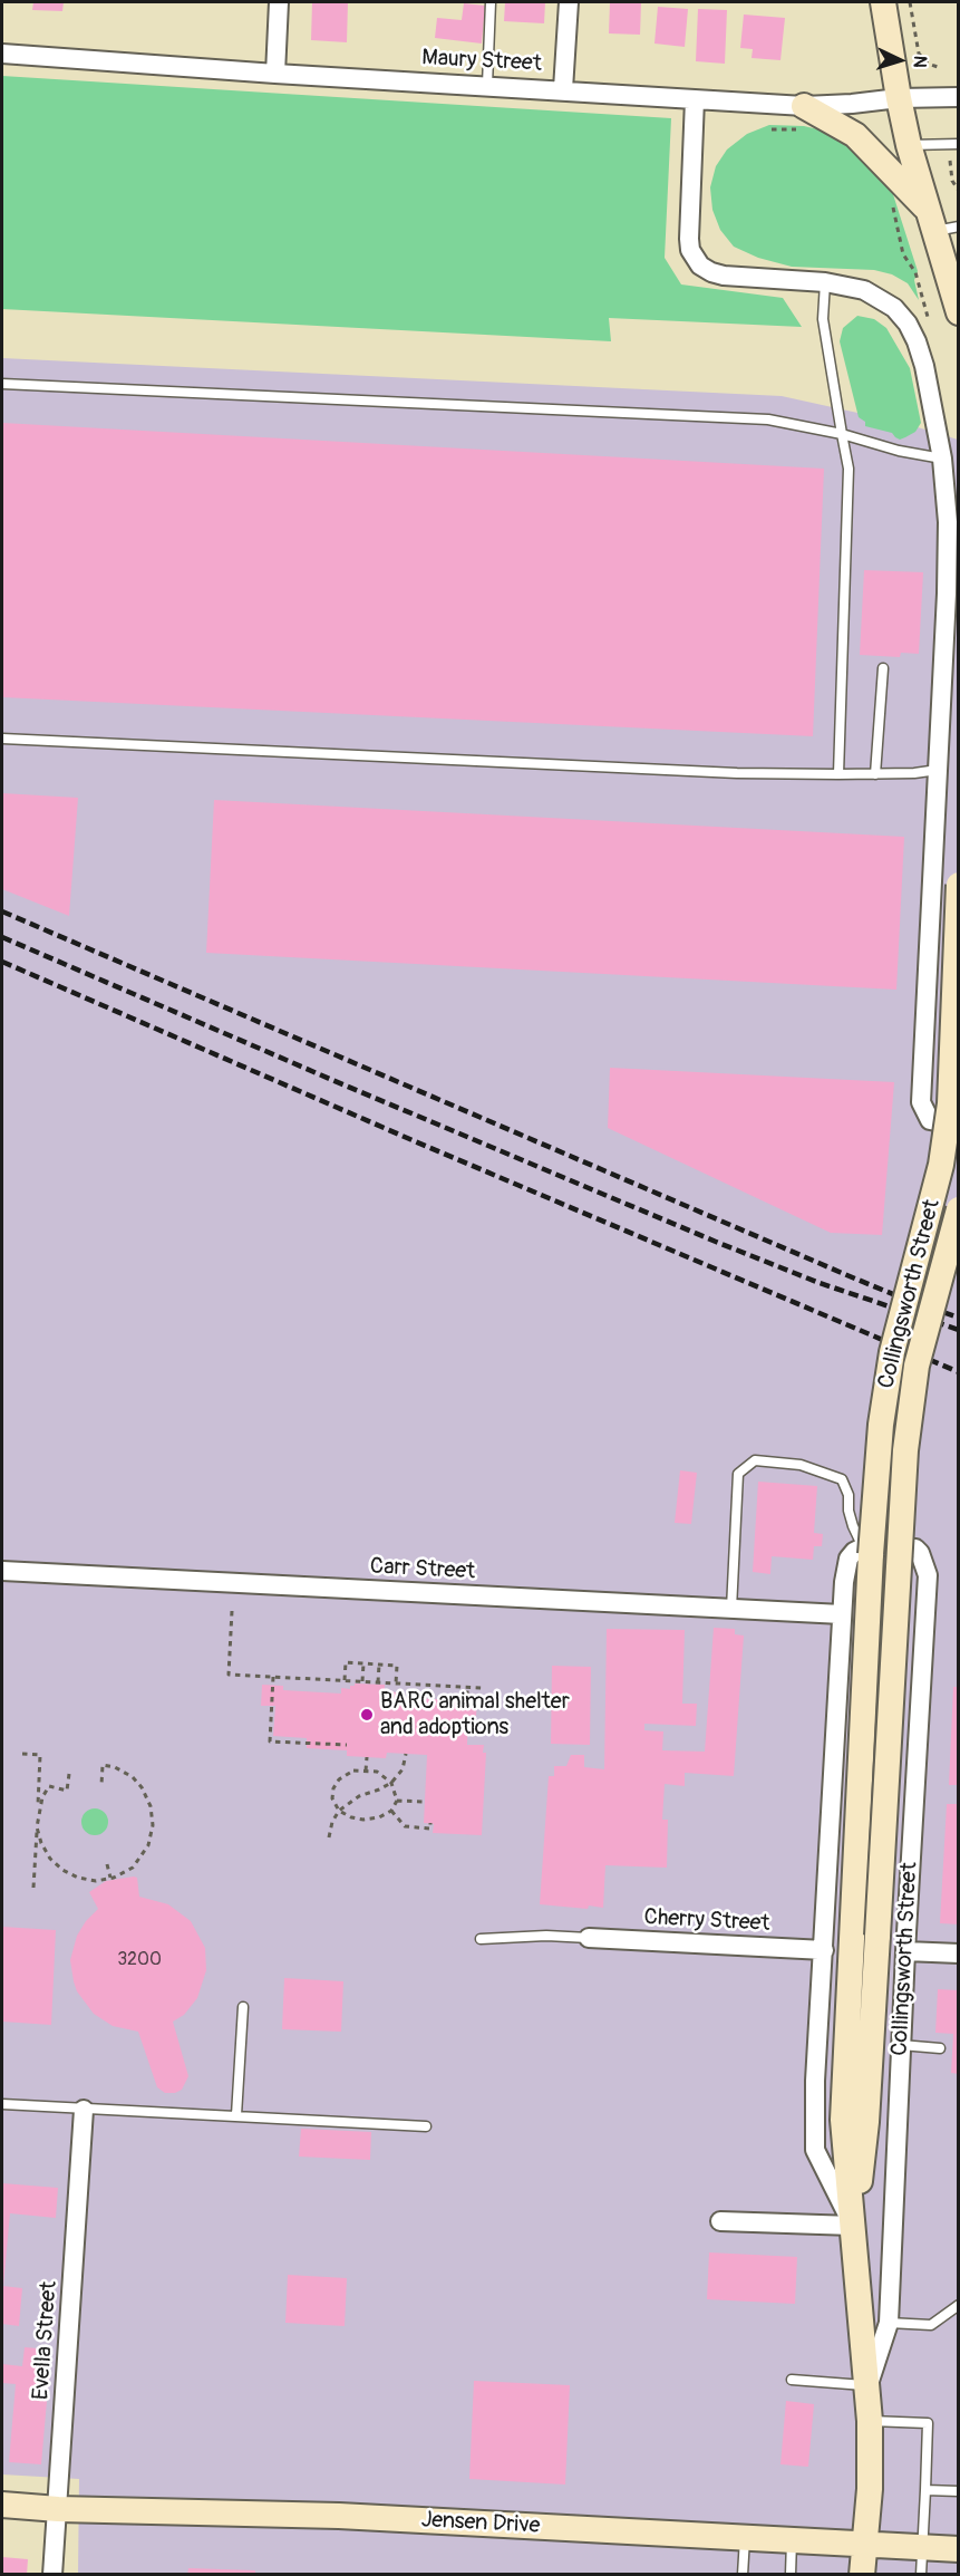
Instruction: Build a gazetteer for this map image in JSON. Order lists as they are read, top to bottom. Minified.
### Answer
{"streets":{"main road":["Collingsworth Street","Jensen Drive"],"street":["Maury Street","Carr Street","Cherry Street","Evella Street"]},"crossings":[["Collingsworth Street","Carr Street"],["Collingsworth Street","Cherry Street"],["Collingsworth Street","Jensen Drive"],["Evella Street","Jensen Drive"]],"places":["BARC animal shelter and adoptions"],"house_numbers":["3200"],"north":"right"}
